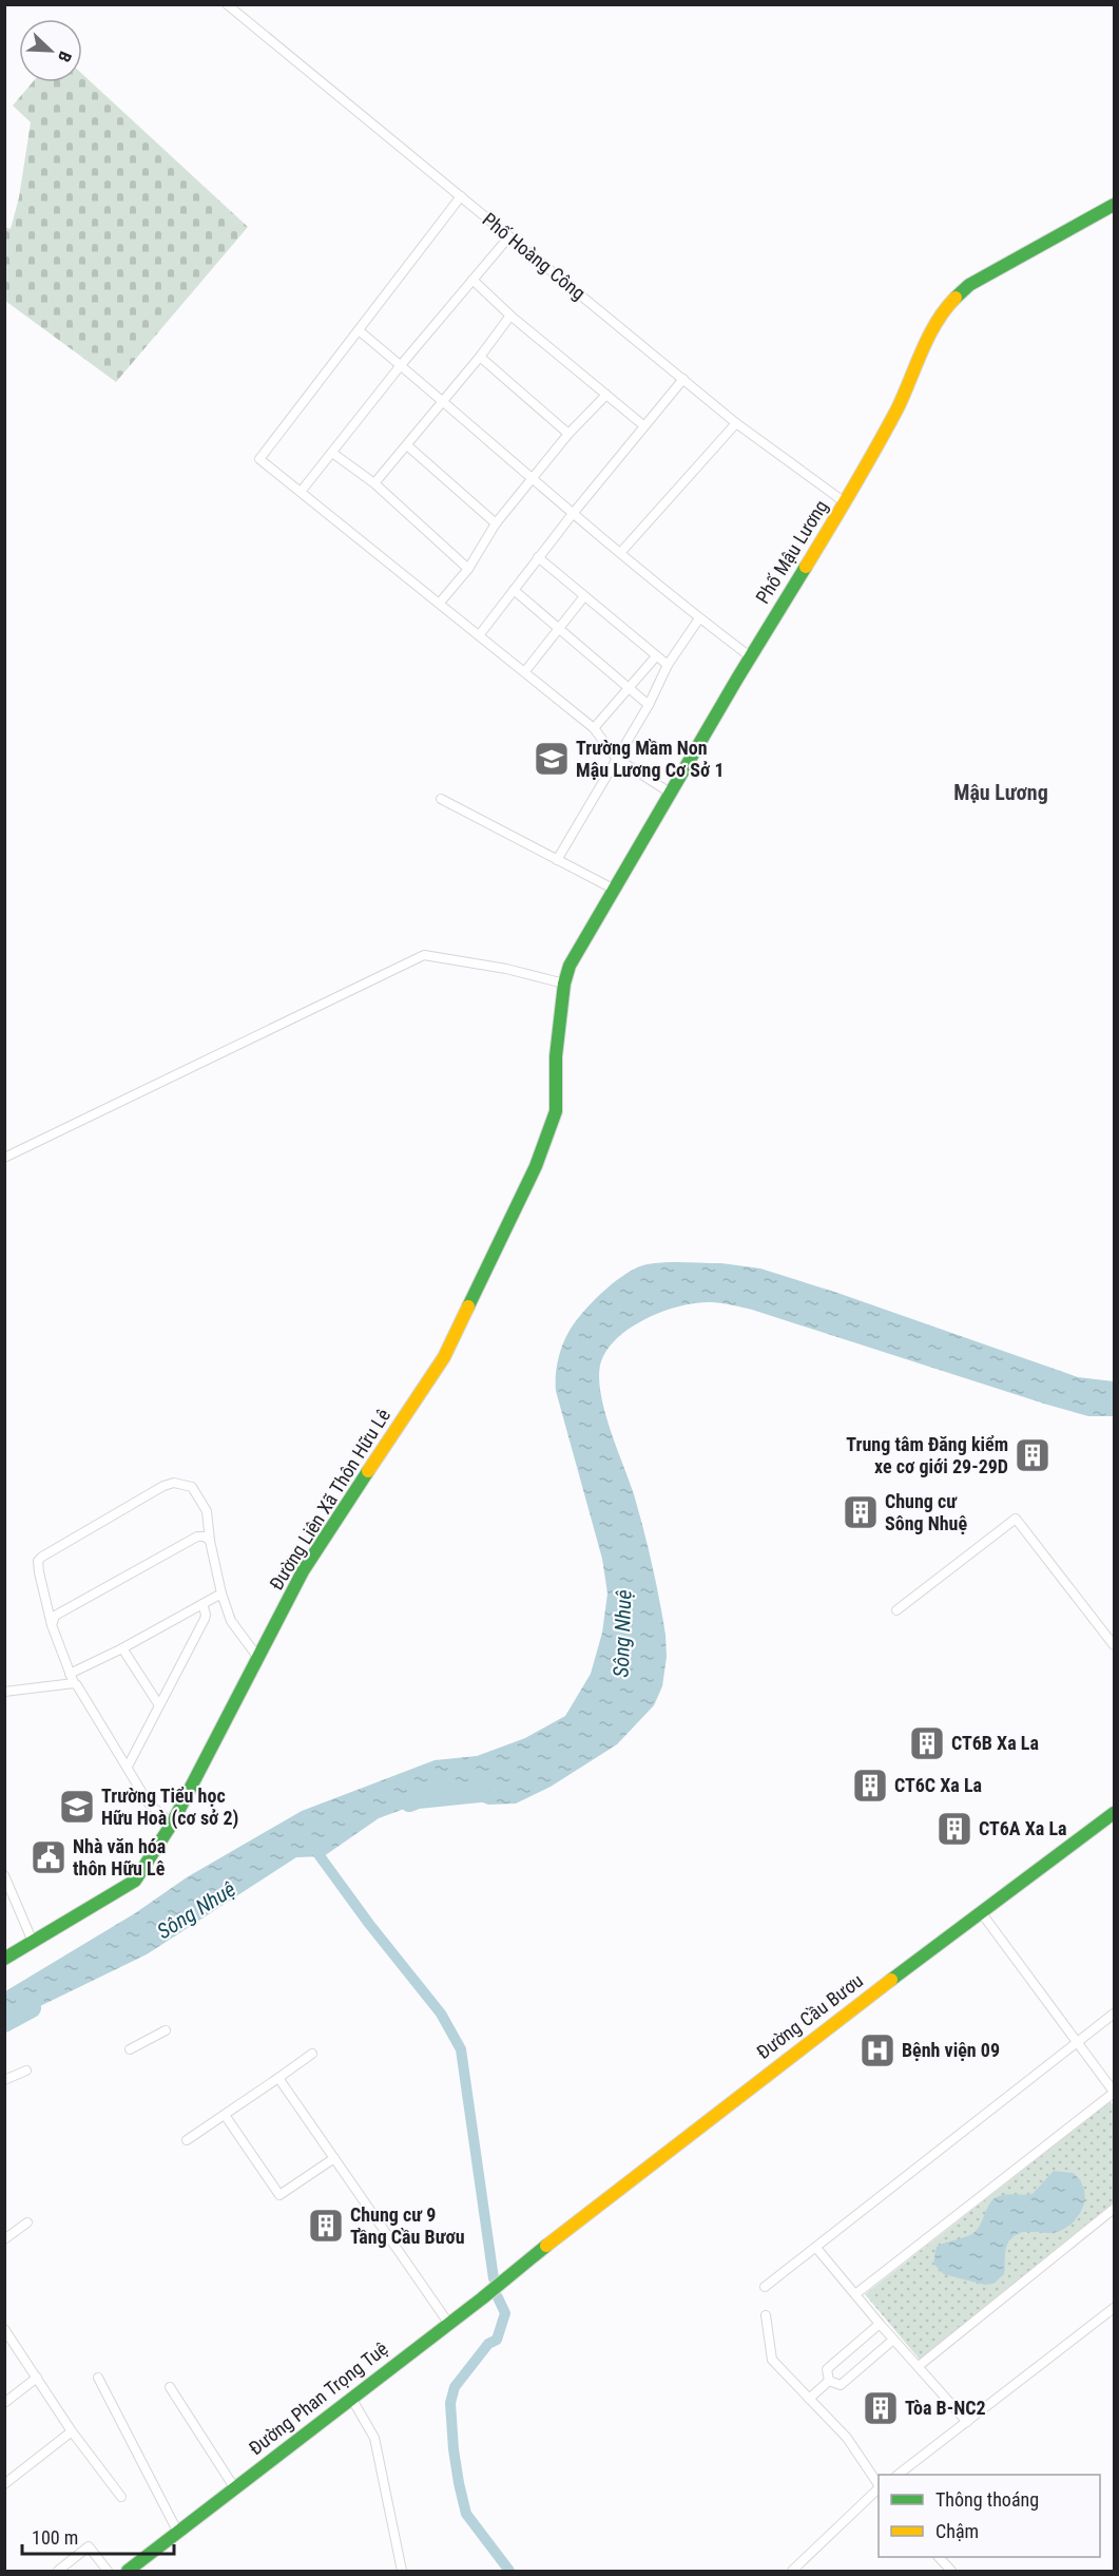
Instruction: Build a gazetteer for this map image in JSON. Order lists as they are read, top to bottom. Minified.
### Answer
{"streets":{"street":["Phố Hoàng Công","Phố Mậu Lương","Đường Liên Xã Thôn Hữu Lê","Đường Cầu Bươu","Đường Phan Trọng Tuệ"]},"crossings":[["Phố Hoàng Công","Phố Mậu Lương"],["Phố Mậu Lương","Đường Liên Xã Thôn Hữu Lê"],["Đường Cầu Bươu","Đường Phan Trọng Tuệ"]],"districts":["Mậu Lương"],"water":["Sông Nhuệ"],"places":{"school or university":["Trường Mầm Non Mậu Lương Cơ Sở 1","Trường Tiểu học Hữu Hoà (cơ sở 2)"],"building":["Trung tâm Đăng kiểm xe cơ giới 29-29D","Chung cư Sông Nhuệ","CT6B Xa La","CT6C Xa La","CT6A Xa La","Chung cư 9 Tầng Cầu Bươu","Tòa B-NC2"],"public building":["Nhà văn hóa thôn Hữu Lê"],"hospital":["Bệnh viện 09"]},"legend":["Thông thoáng","Chậm"],"scale_bar":"100 m","north":"bottom right"}
